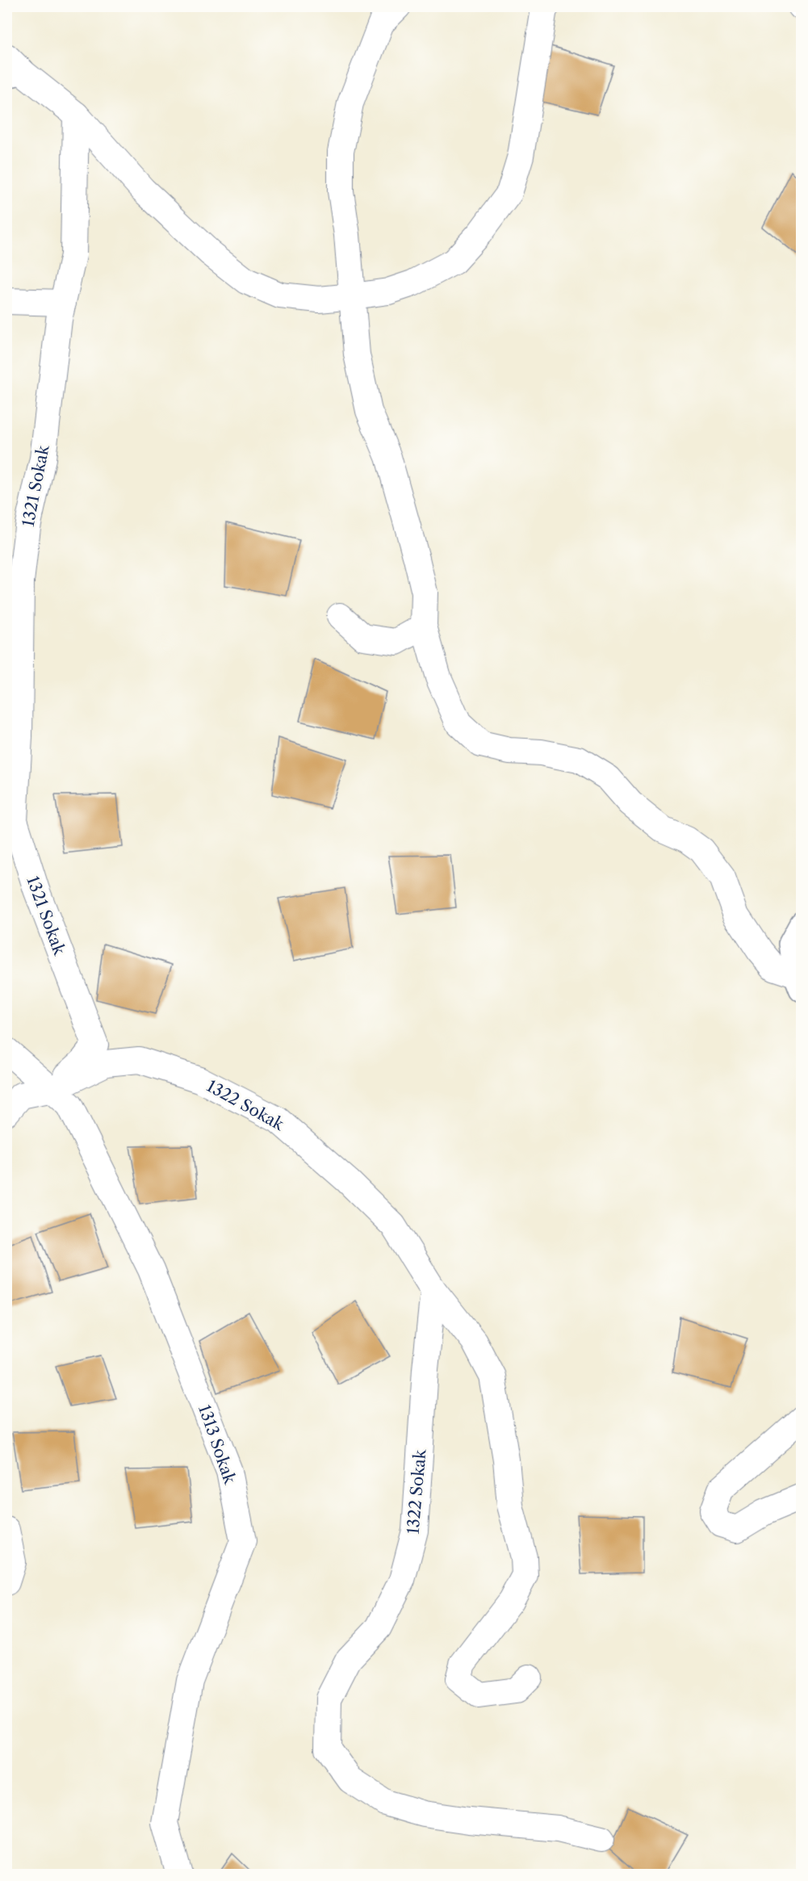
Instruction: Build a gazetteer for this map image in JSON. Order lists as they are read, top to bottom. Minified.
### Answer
{"streets":{"street":["1321 Sokak","1322 Sokak","1313 Sokak"]},"crossings":[["1321 Sokak","1322 Sokak"],["1321 Sokak","1313 Sokak"],["1322 Sokak","1313 Sokak"]]}
